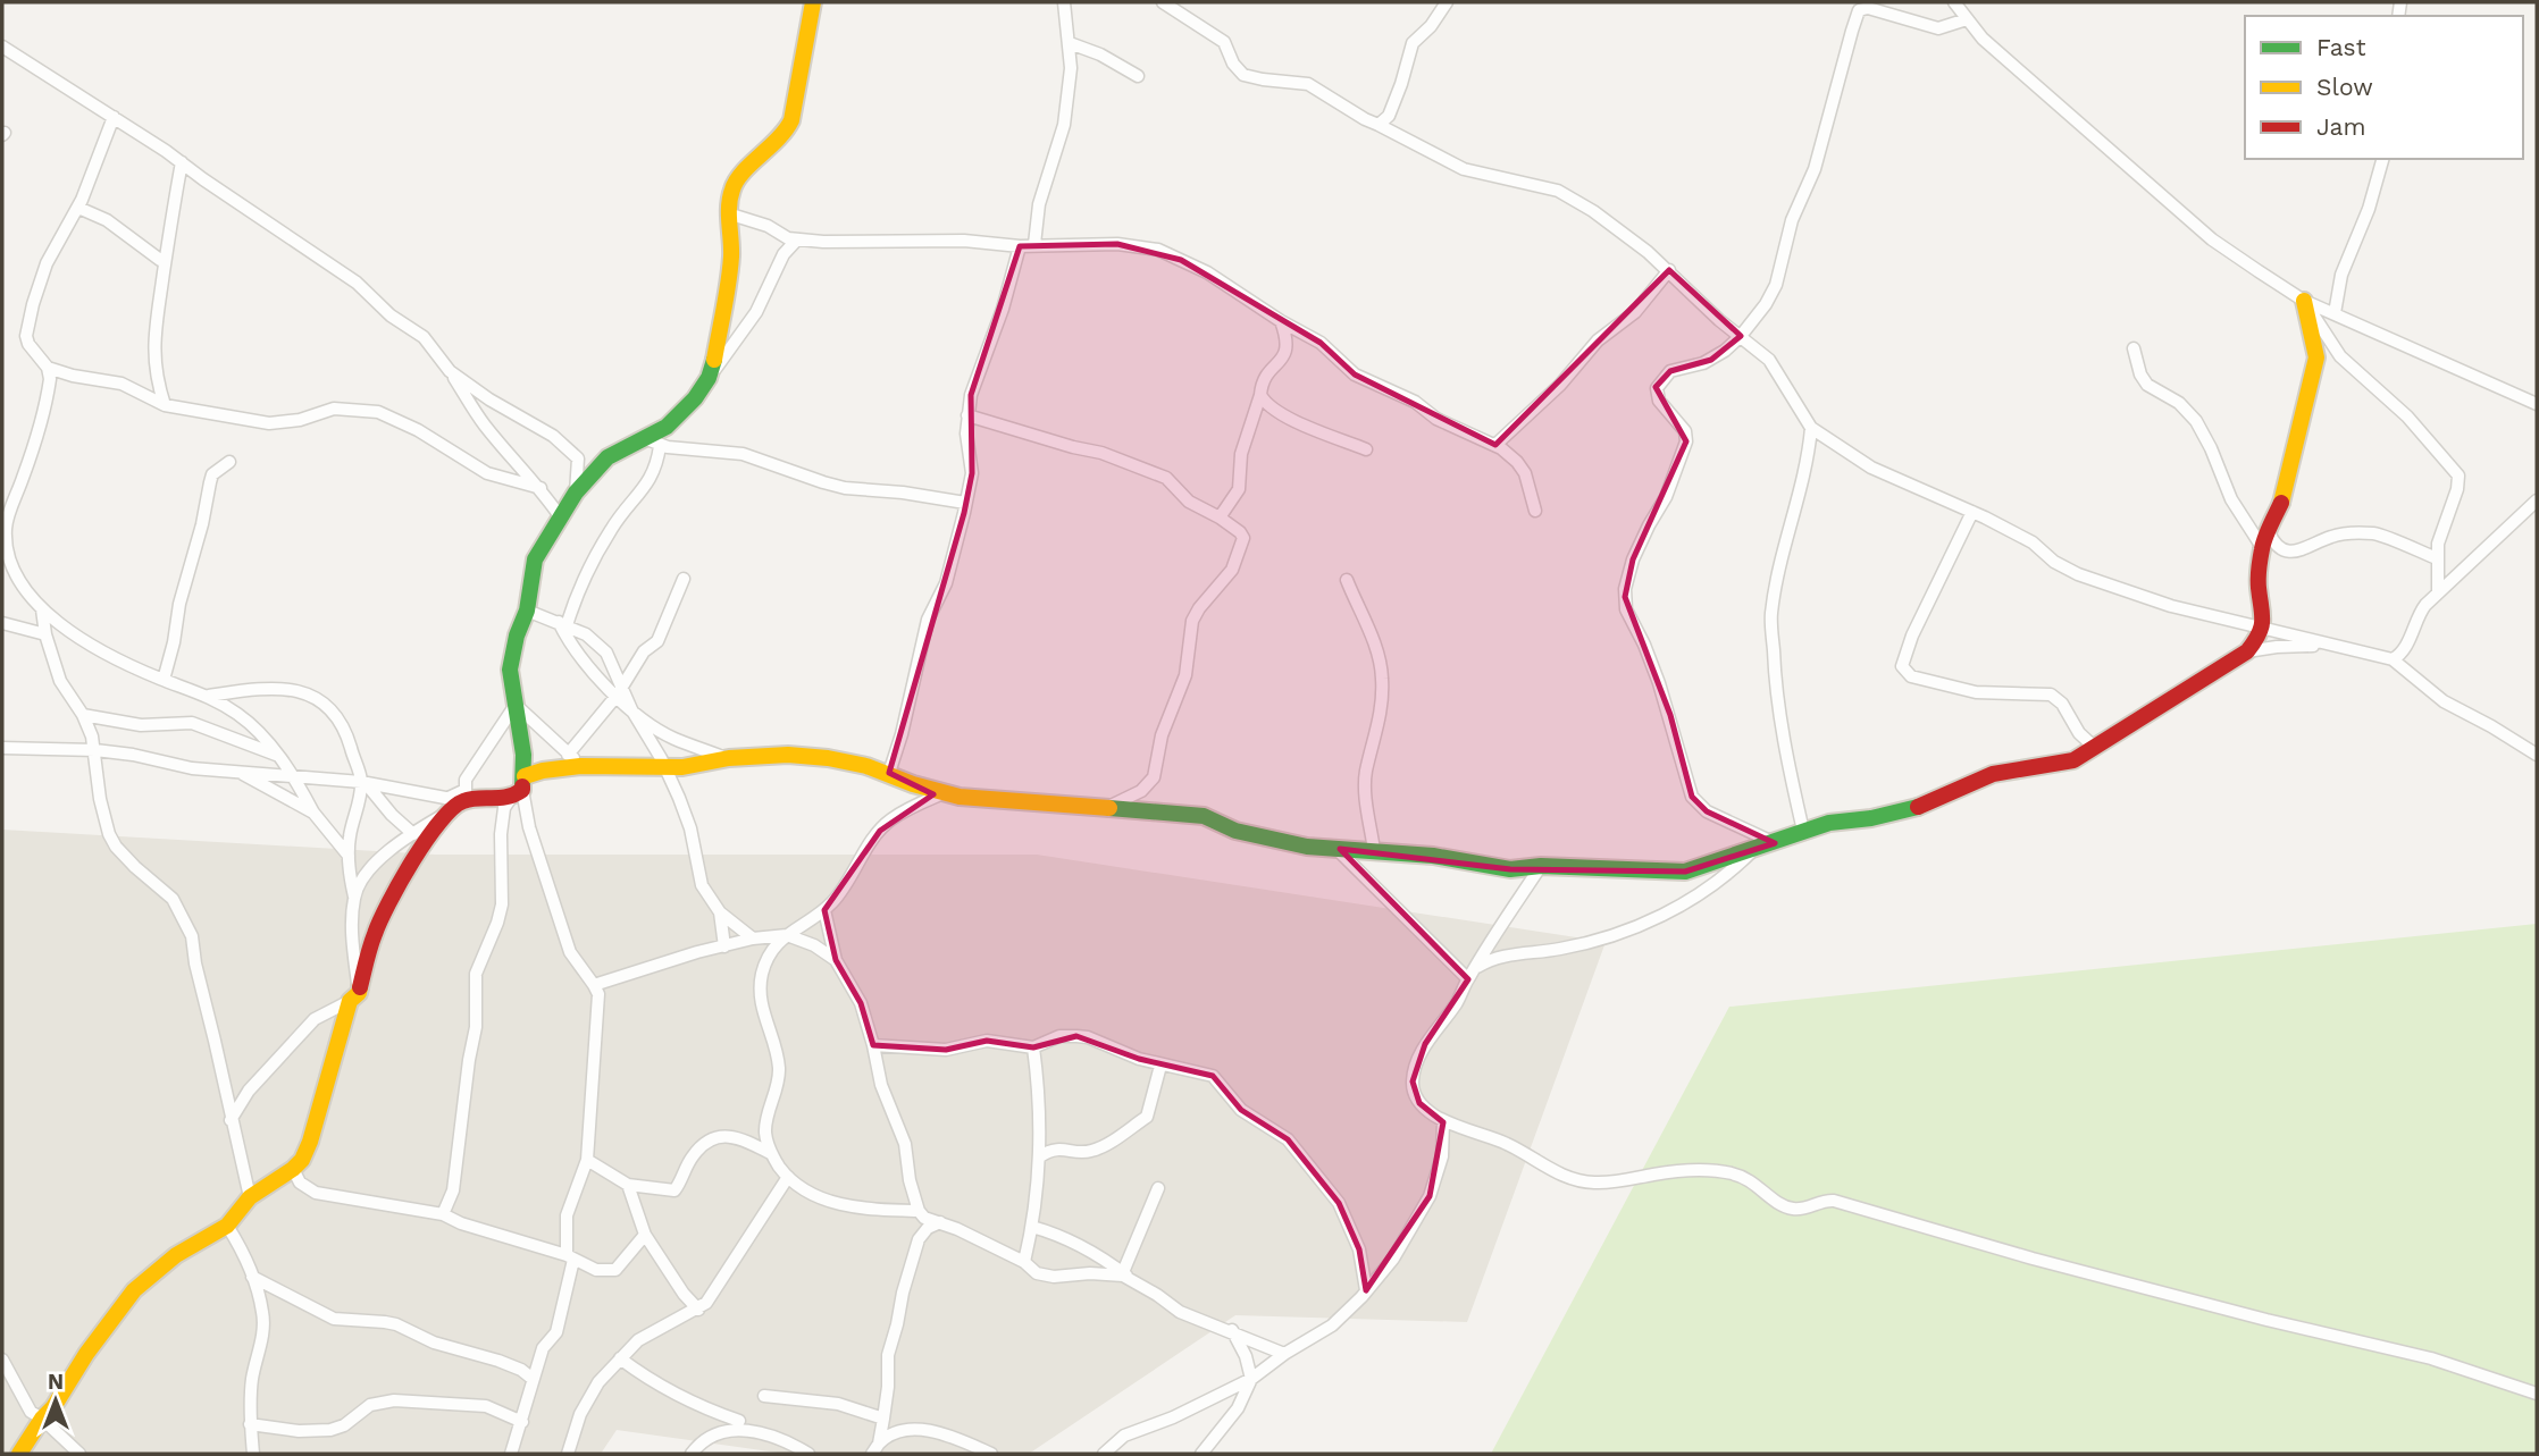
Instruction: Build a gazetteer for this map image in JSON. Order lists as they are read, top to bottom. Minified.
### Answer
{"legend":["Fast","Slow","Jam"],"north":"top"}
